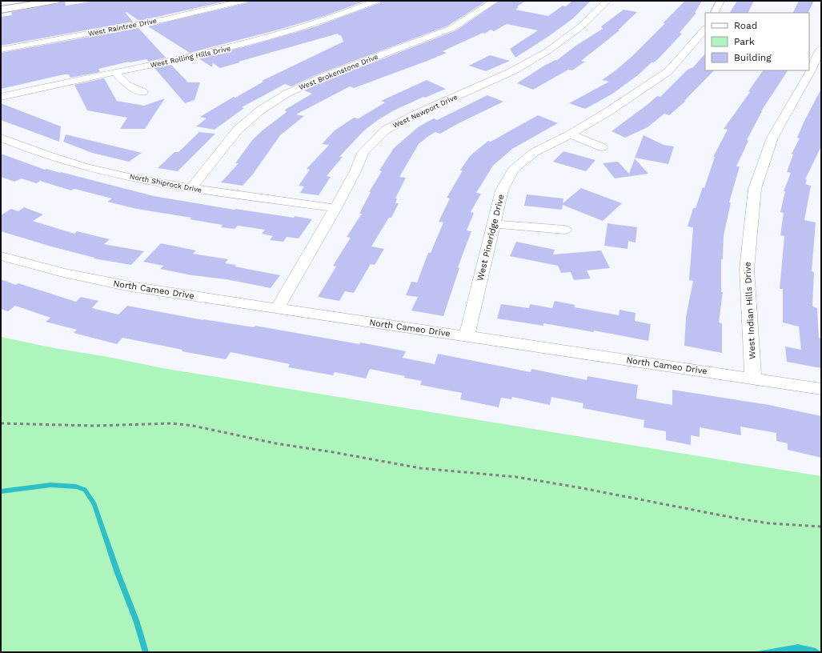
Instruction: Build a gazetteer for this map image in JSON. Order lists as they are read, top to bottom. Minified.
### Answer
{"streets":{"street":["West Raintree Drive","West Rolling Hills Drive","West Brokenstone Drive","West Newport Drive","North Shiprock Drive","West Pineridge Drive","North Cameo Drive","West Indian Hills Drive"]},"crossings":[["West Brokenstone Drive","North Shiprock Drive"],["West Newport Drive","North Shiprock Drive"],["West Newport Drive","North Cameo Drive"],["West Pineridge Drive","North Cameo Drive"],["North Cameo Drive","West Indian Hills Drive"]],"legend":["Road","Park","Building"]}
